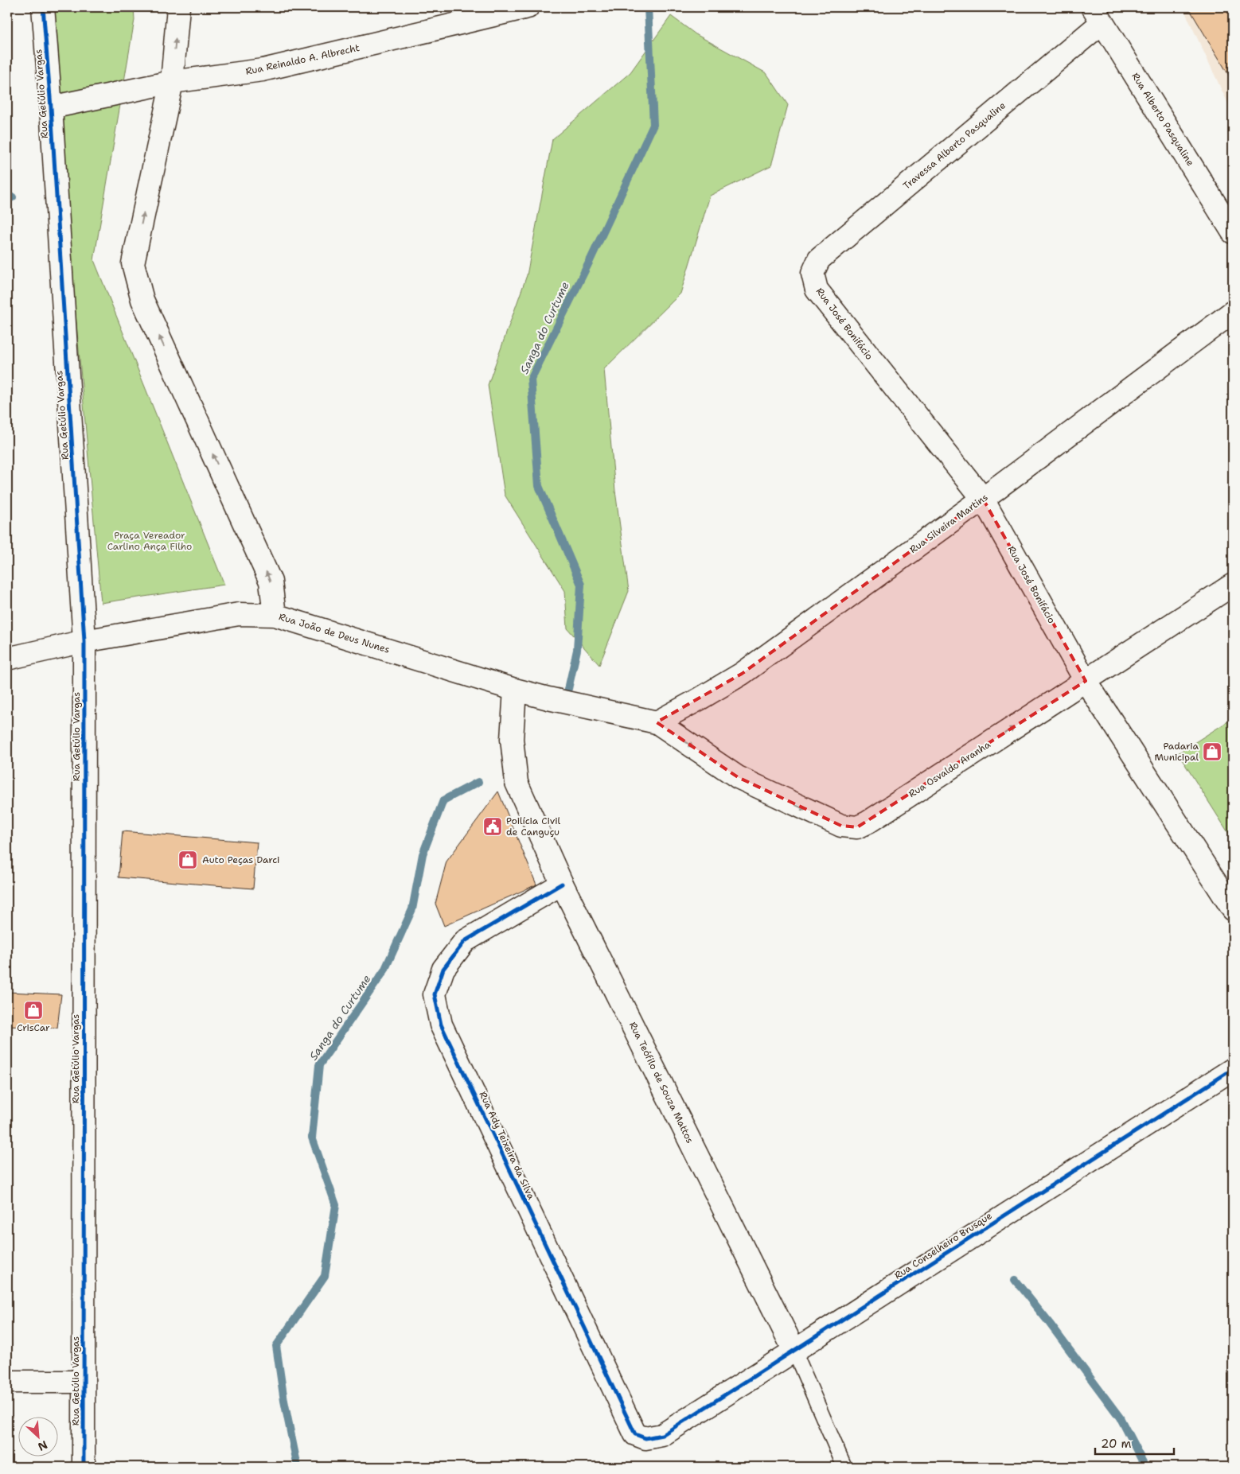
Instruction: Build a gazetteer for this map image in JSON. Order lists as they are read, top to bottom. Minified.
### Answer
{"streets":{"street":["Rua Reinaldo A. Albrecht","Rua Getúlio Vargas","Rua Alberto Pasqualine","Travessa Alberto Pasqualine","Rua José Bonifácio","Rua Silveira Martins","Rua João de Deus Nunes","Rua Osvaldo Aranha","Rua Teófilo de Souza Mattos","Rua Ady Teixeira da Silva","Rua Conselheiro Brusque"]},"crossings":[["Rua Reinaldo A. Albrecht","Rua Getúlio Vargas"],["Rua Getúlio Vargas","Rua João de Deus Nunes"],["Rua Alberto Pasqualine","Travessa Alberto Pasqualine"],["Travessa Alberto Pasqualine","Rua José Bonifácio"],["Rua José Bonifácio","Rua Silveira Martins"],["Rua José Bonifácio","Rua Osvaldo Aranha"],["Rua Silveira Martins","Rua João de Deus Nunes"],["Rua Silveira Martins","Rua Osvaldo Aranha"],["Rua João de Deus Nunes","Rua Osvaldo Aranha"],["Rua João de Deus Nunes","Rua Teófilo de Souza Mattos"],["Rua Teófilo de Souza Mattos","Rua Ady Teixeira da Silva"],["Rua Teófilo de Souza Mattos","Rua Conselheiro Brusque"],["Rua Ady Teixeira da Silva","Rua Conselheiro Brusque"]],"one_way":["Rua Osvaldo Aranha"],"water":["Sanga do Curtume"],"parks":["Praça Vereador Carlino Ança Filho"],"places":{"shop":["Padaria Municipal","Auto Peças Darci","CrisCar"],"public building":["Poilícia Civil de Canguçu"]},"scale_bar":"20 m","north":"bottom right"}
